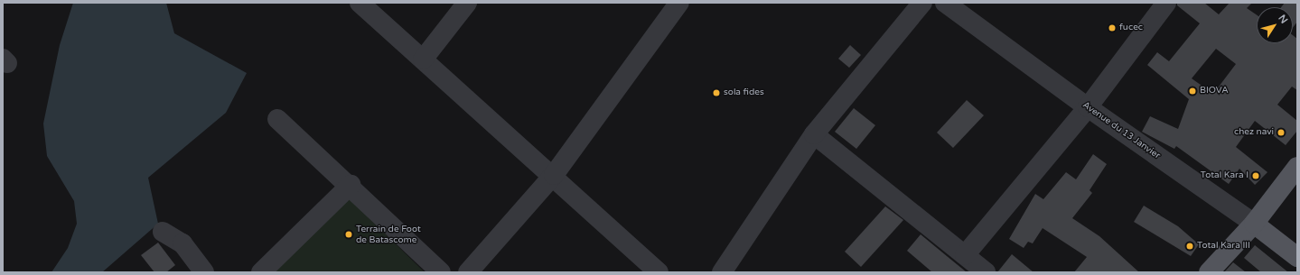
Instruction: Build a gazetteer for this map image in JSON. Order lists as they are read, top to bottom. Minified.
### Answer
{"streets":{"main road":["Avenue du 13 Janvier"]},"places":["fucec","BIOVA","sola fides","chez navi","Total Kara I","Terrain de Foot de Batascome","Total Kara III"],"north":"top right"}
